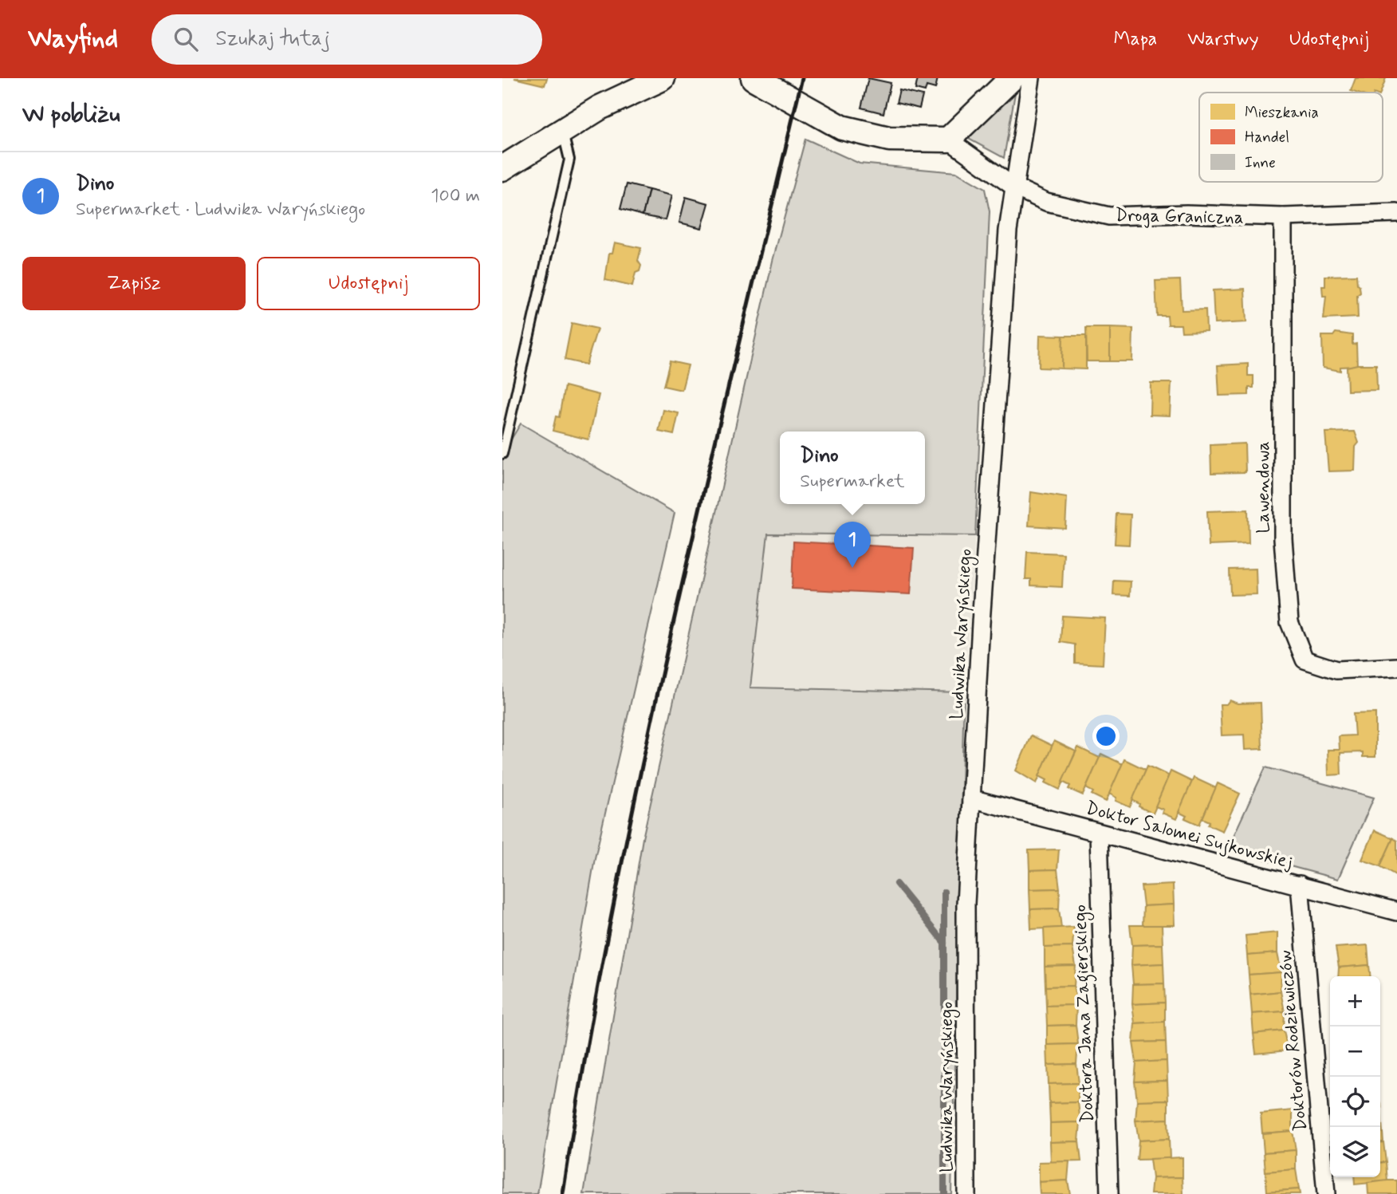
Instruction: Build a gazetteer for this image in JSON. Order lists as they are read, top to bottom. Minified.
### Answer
{"streets":{"street":["Droga Graniczna","Lawendowa","Ludwika Waryńskiego","Doktor Salomei Sujkowskiej","Doktora Jana Zagierskiego","Doktorów Rodziewiczów"]},"crossings":[["Droga Graniczna","Lawendowa"],["Droga Graniczna","Ludwika Waryńskiego"],["Ludwika Waryńskiego","Doktor Salomei Sujkowskiej"],["Doktor Salomei Sujkowskiej","Doktora Jana Zagierskiego"],["Doktor Salomei Sujkowskiej","Doktorów Rodziewiczów"]],"legend":["Mieszkania","Handel","Inne"],"page":{"header":"Wayfind","search":"Szukaj tutaj","nav":["Mapa","Warstwy","Udostępnij"],"heading":"W pobliżu","list":[{"mark":"1","name":"Dino","note":"Supermarket · Ludwika Waryńskiego","value":"100 m"}],"buttons":["Zapisz","Udostępnij"],"popup":["Dino","Supermarket"],"pins":"1","map_buttons":["+","−"]}}
